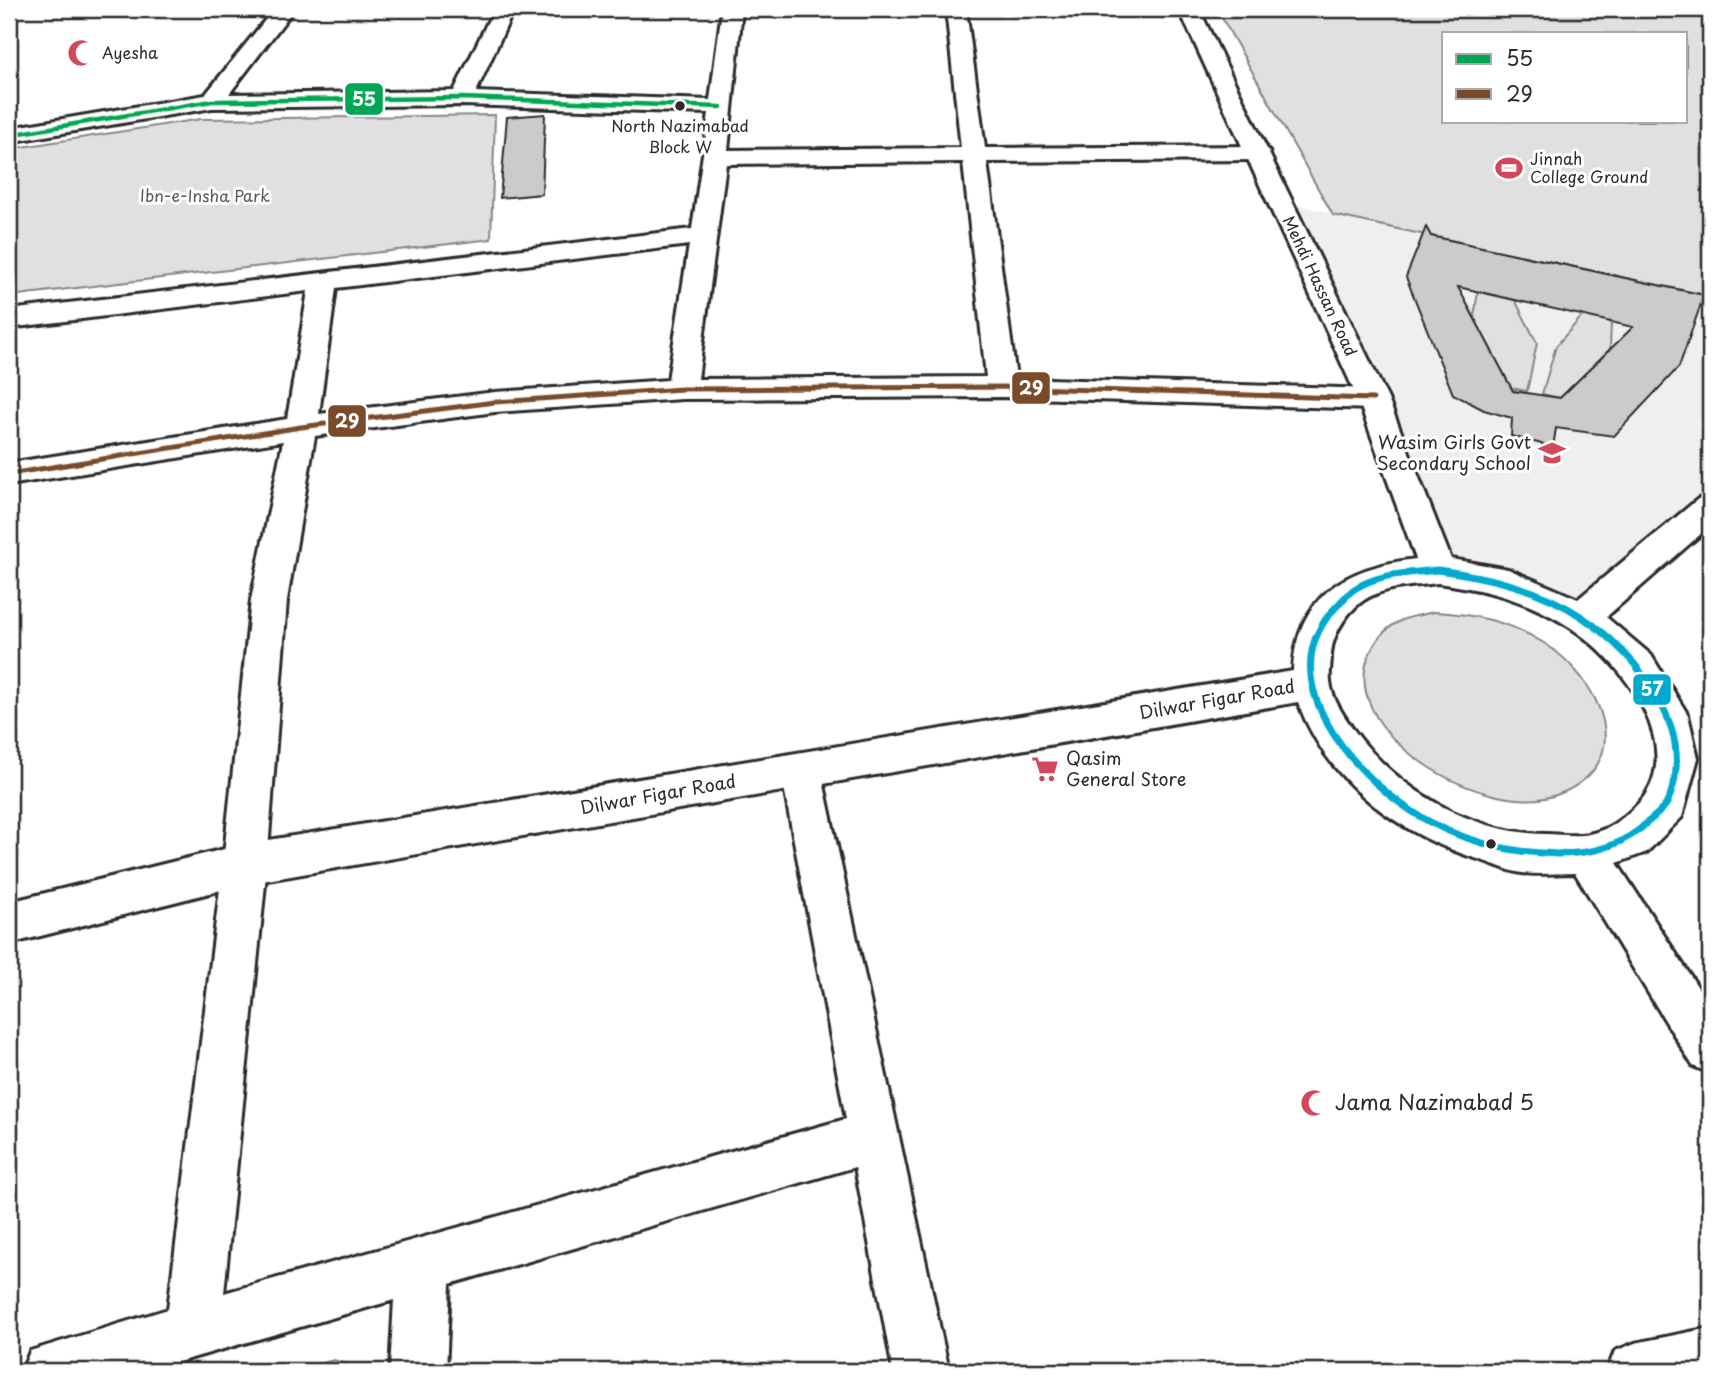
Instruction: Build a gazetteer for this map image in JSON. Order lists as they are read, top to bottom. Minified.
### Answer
{"streets":{"street":["Mehdi Hassan Road","Dilwar Figar Road"]},"parks":["Ibn-e-Insha Park"],"places":{"mosque":["Ayesha","Jama Nazimabad 5"],"other":["North Nazimabad Block W"],"sports":["Jinnah College Ground"],"school or university":["Wasim Girls Govt Secondary School"],"supermarket":["Qasim General Store"]},"lines":["transit line 55","transit line 29","transit line 57"],"legend":["55","29"]}
